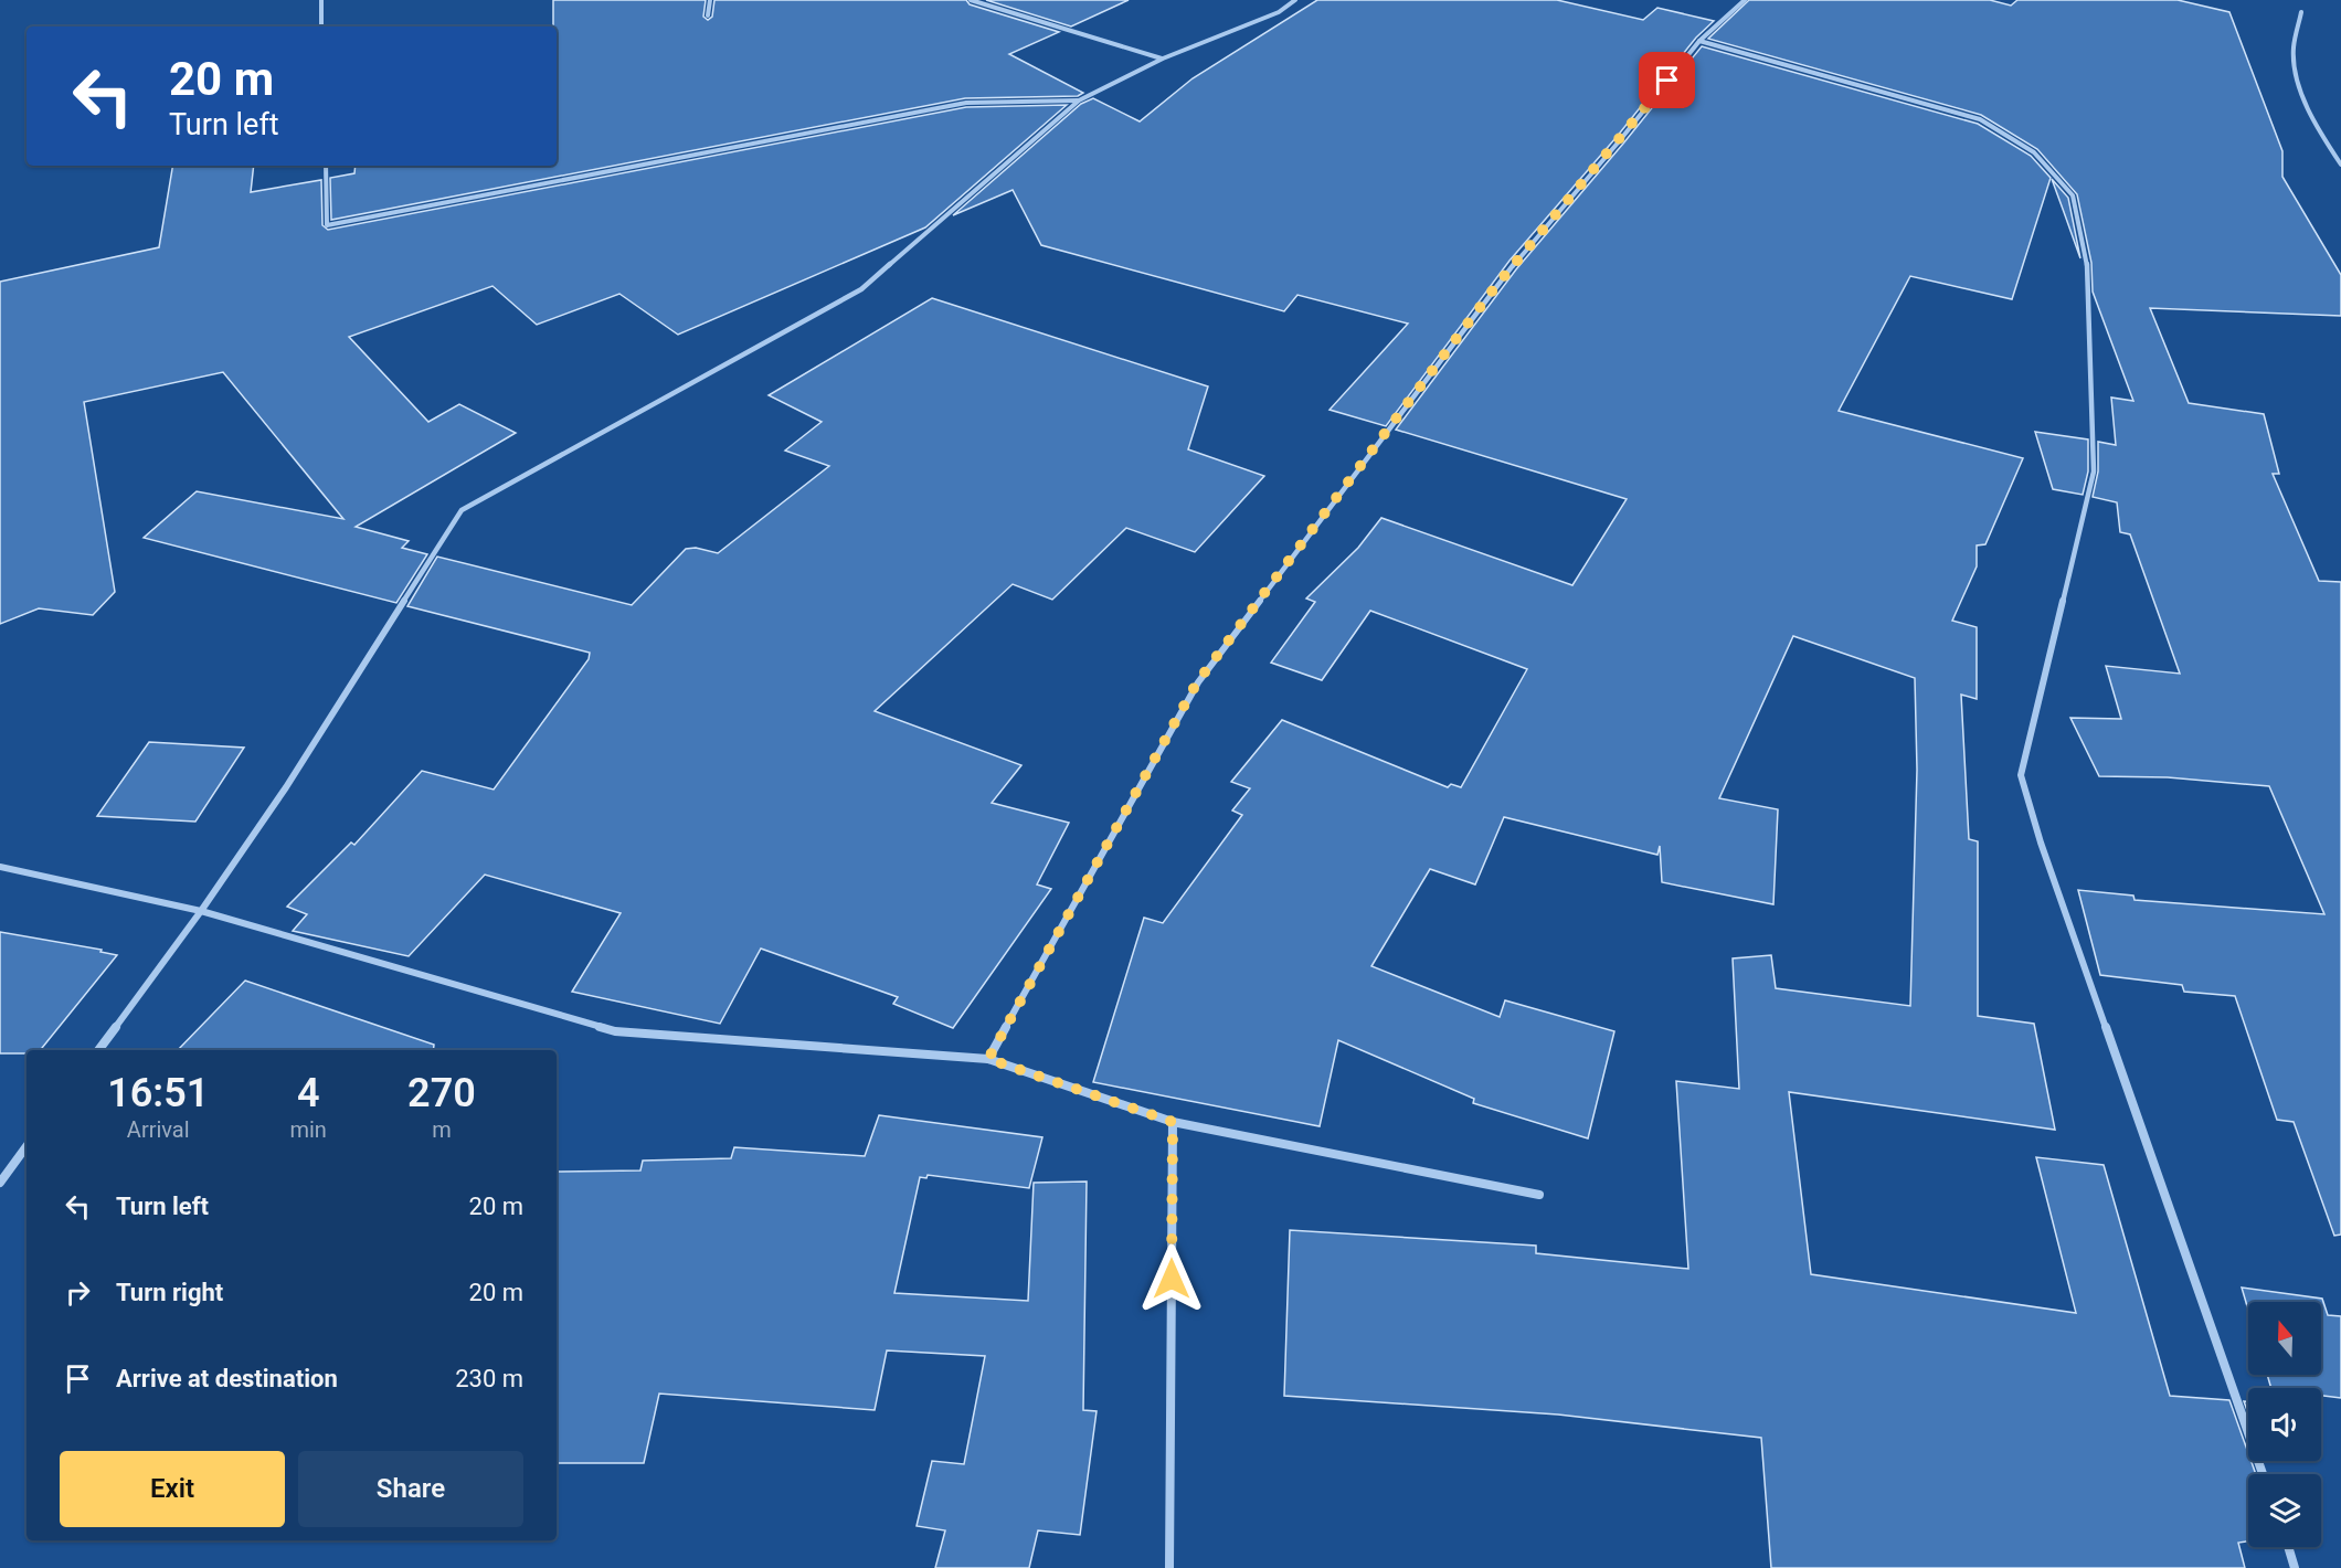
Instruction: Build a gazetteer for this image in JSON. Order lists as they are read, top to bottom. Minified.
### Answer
{"north":"top","page":{"turn":["20 m","Turn left"],"eta":["16:51","Arrival","4","min","270","m"],"list":[{"name":"Turn left","value":"20 m"},{"name":"Turn right","value":"20 m"},{"name":"Arrive at destination","value":"230 m"}],"buttons":["Exit","Share"]}}
